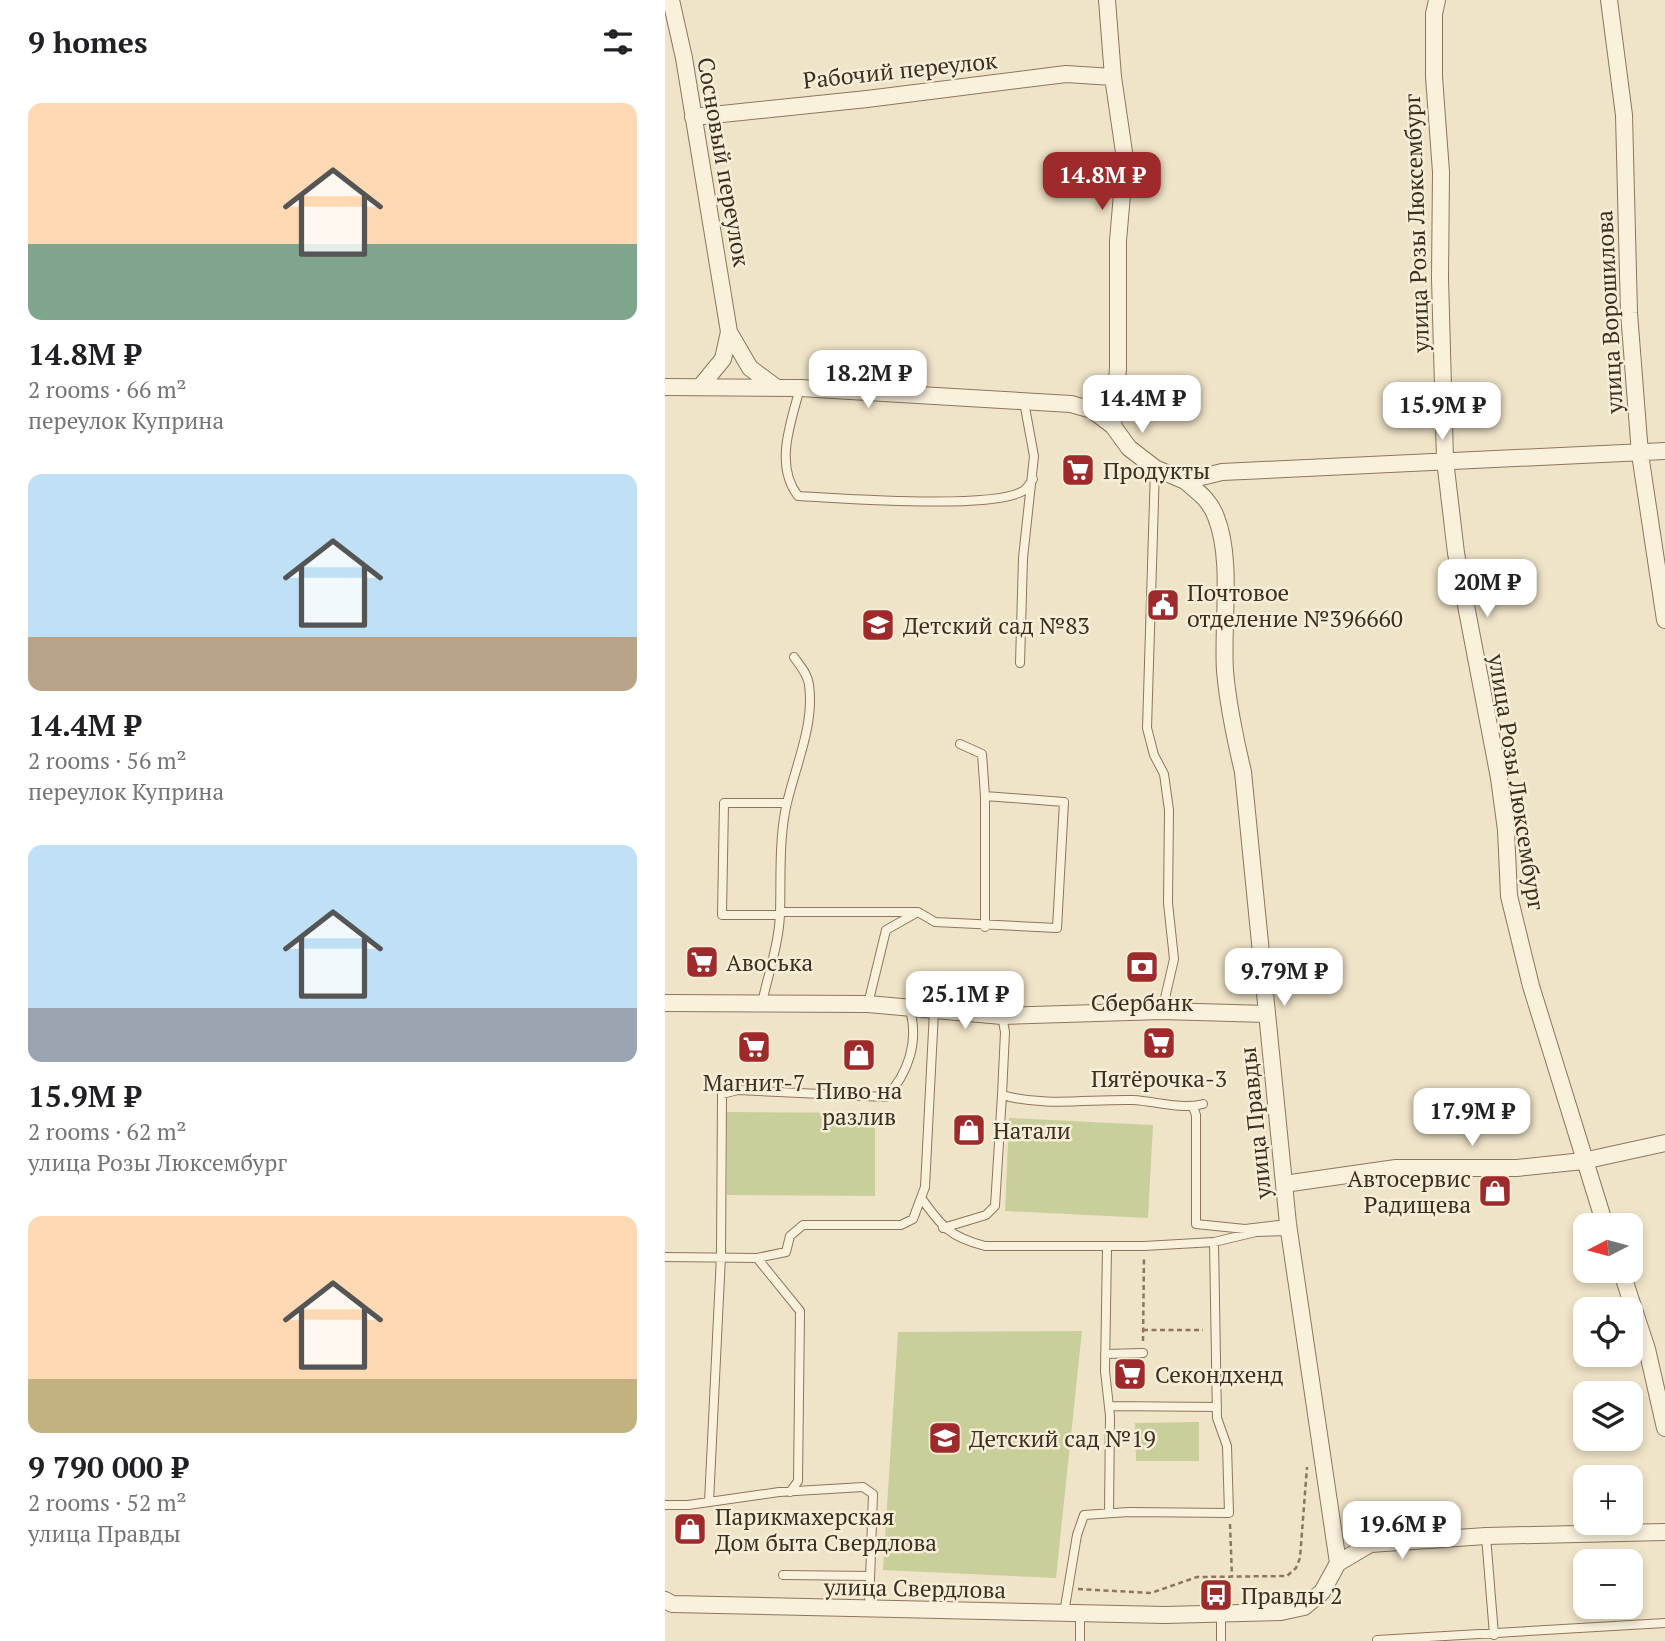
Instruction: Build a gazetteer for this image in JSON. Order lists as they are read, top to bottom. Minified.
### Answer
{"streets":{"street":["Рабочий переулок","Сосновый переулок","улица Розы Люксембург","улица Ворошилова","улица Правды","улица Свердлова"]},"crossings":[["Рабочий переулок","Сосновый переулок"],["улица Правды","улица Свердлова"]],"places":{"supermarket":["Продукты","Авоська","Пятёрочка-3","Магнит-7","Секондхенд"],"public building":["Почтовое отделение №396660"],"school or university":["Детский сад №83","Детский сад №19"],"bank":["Сбербанк"],"shop":["Пиво на разлив","Натали","Автосервис Радищева","Парикмахерская Дом быта Свердлова"],"bus stop":["Правды 2"]},"north":"left","page":{"heading":"9 homes","list":[{"name":"14.8M ₽","note":"2 rooms · 66 m² · переулок Куприна"},{"name":"14.4M ₽","note":"2 rooms · 56 m² · переулок Куприна"},{"name":"15.9M ₽","note":"2 rooms · 62 m² · улица Розы Люксембург"},{"name":"9 790 000 ₽","note":"2 rooms · 52 m² · улица Правды"}],"price":["14.8M ₽","18.2M ₽","14.4M ₽","15.9M ₽","20M ₽","9.79M ₽","25.1M ₽","17.9M ₽","19.6M ₽"],"map_buttons":["+","−"]}}
